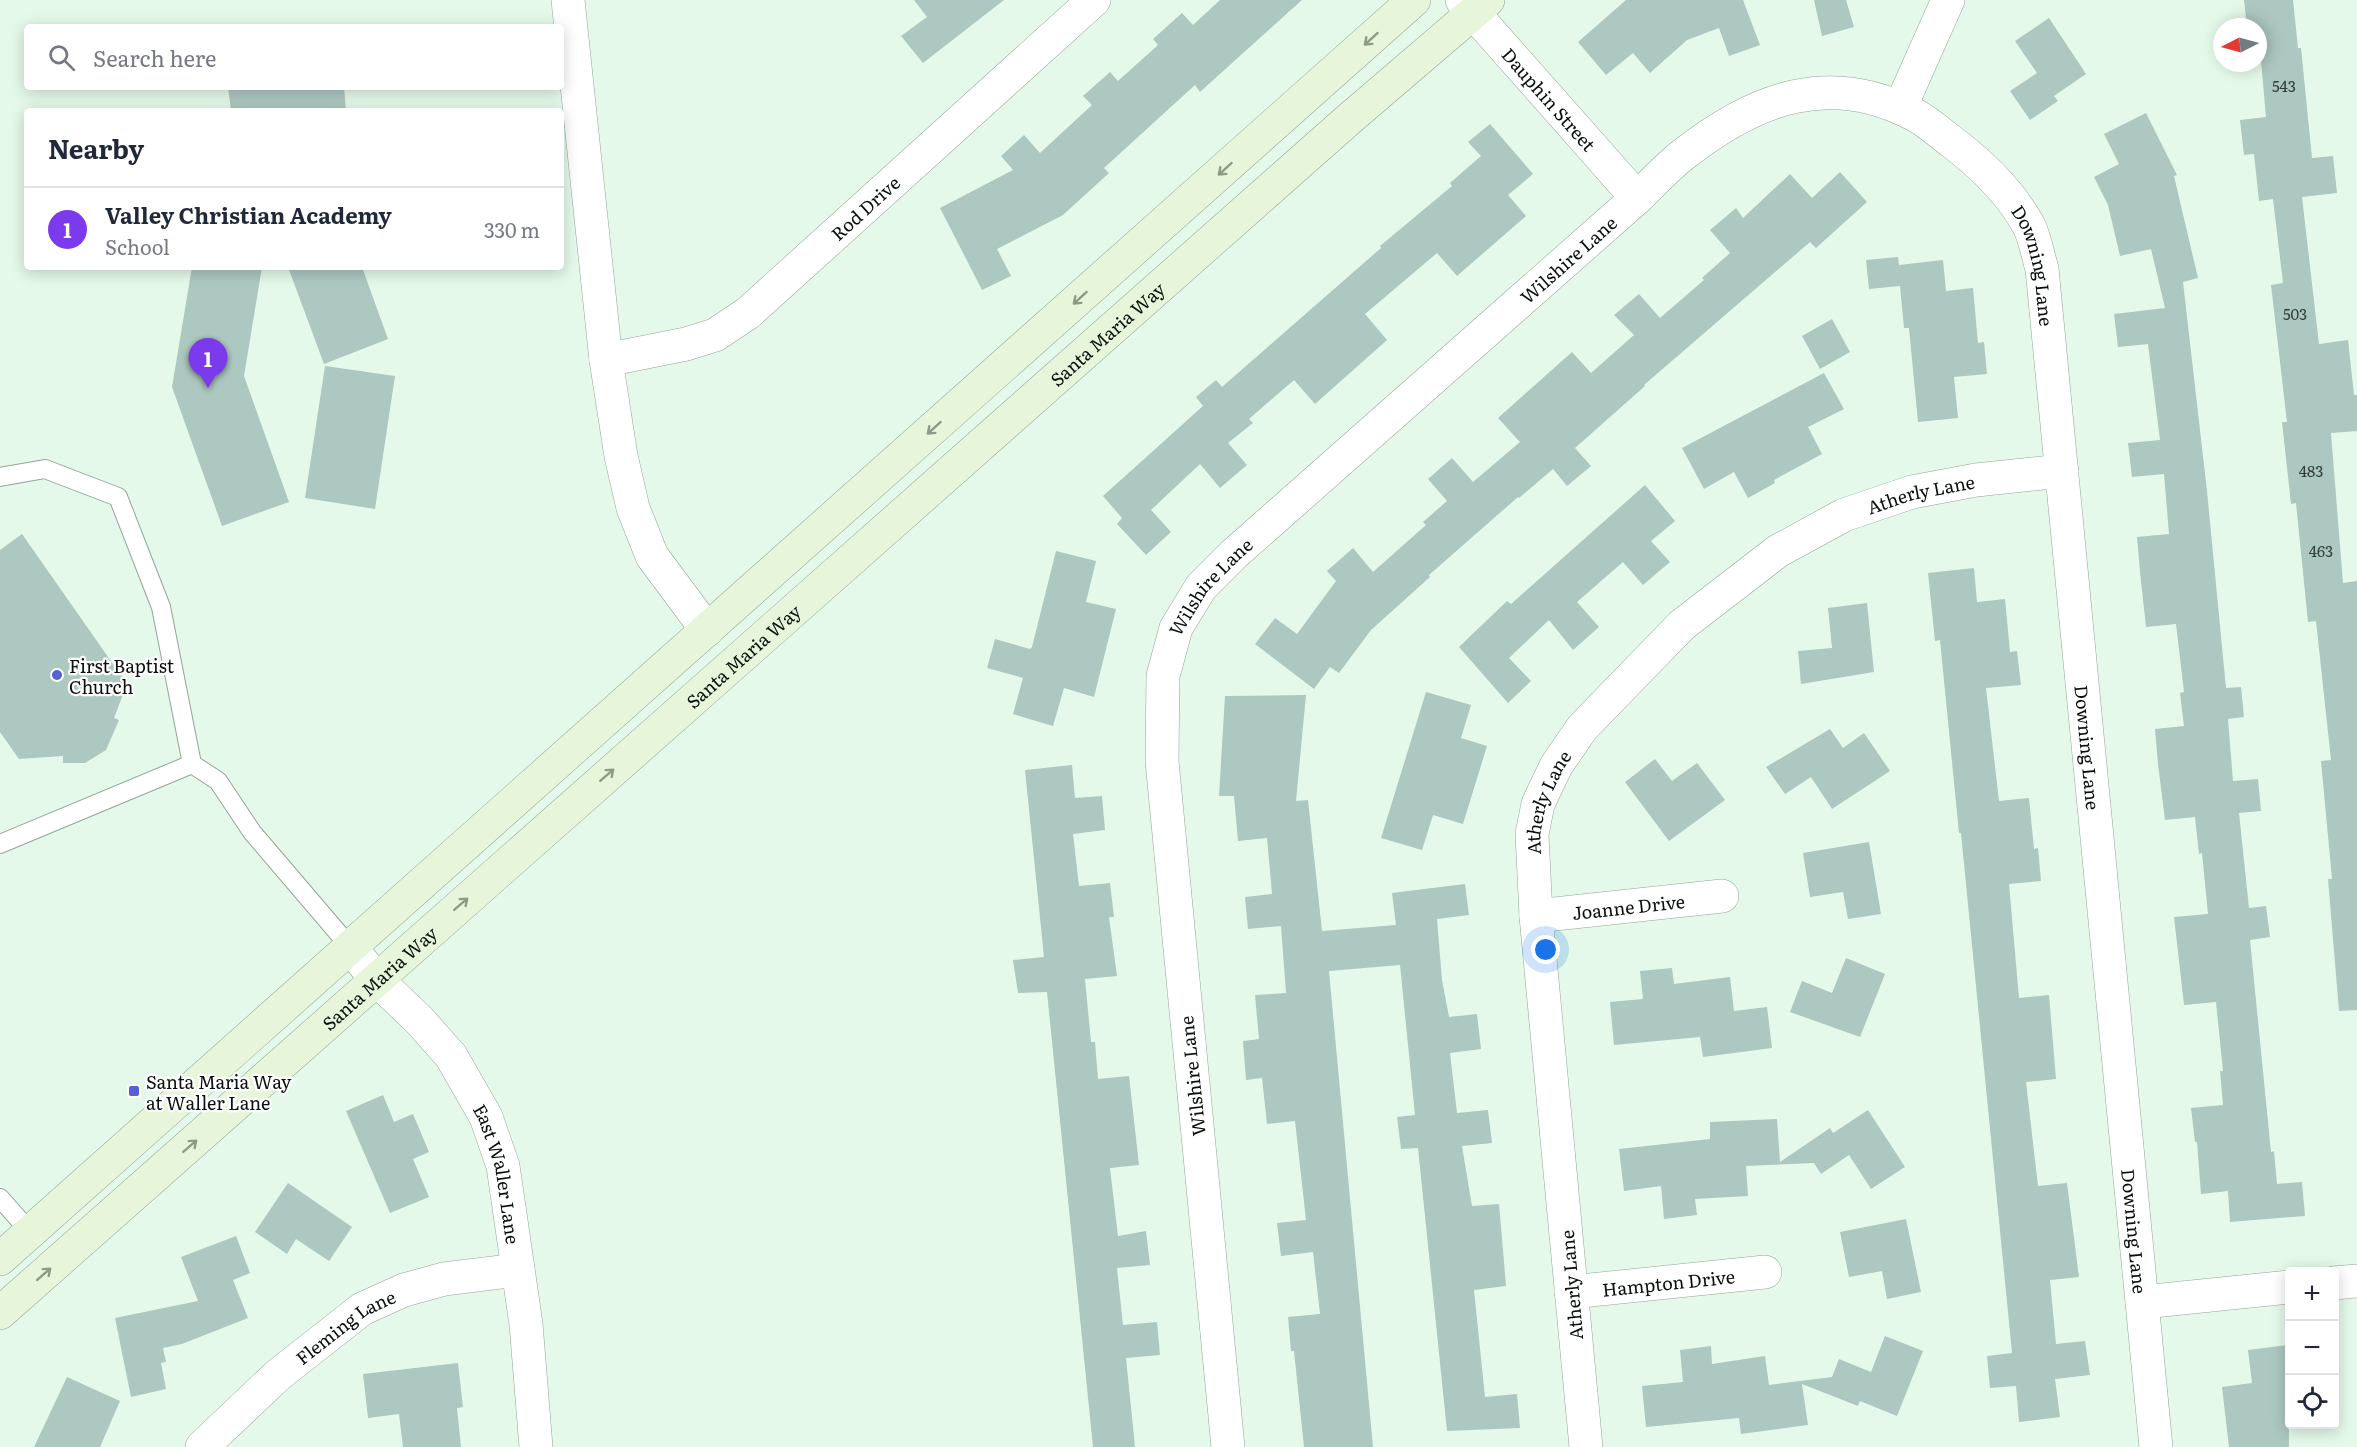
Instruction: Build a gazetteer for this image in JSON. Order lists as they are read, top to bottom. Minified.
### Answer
{"streets":{"main road":["Santa Maria Way"],"street":["Dauphin Street","Rod Drive","Wilshire Lane","Downing Lane","Atherly Lane","Joanne Drive","East Waller Lane","Hampton Drive","Fleming Lane"]},"crossings":[["Dauphin Street","Wilshire Lane"],["Dauphin Street","Santa Maria Way"],["Wilshire Lane","Downing Lane"],["Downing Lane","Atherly Lane"],["Santa Maria Way","East Waller Lane"],["Atherly Lane","Joanne Drive"],["Atherly Lane","Hampton Drive"],["East Waller Lane","Fleming Lane"]],"places":{"other":["First Baptist Church"],"transit":["Santa Maria Way at Waller Lane"]},"house_numbers":["543","503","483","463"],"north":"left","page":{"search":"Search here","heading":"Nearby","list":[{"mark":"1","name":"Valley Christian Academy","note":"School","value":"330 m"}],"pins":"1","map_buttons":["+","−"]}}
